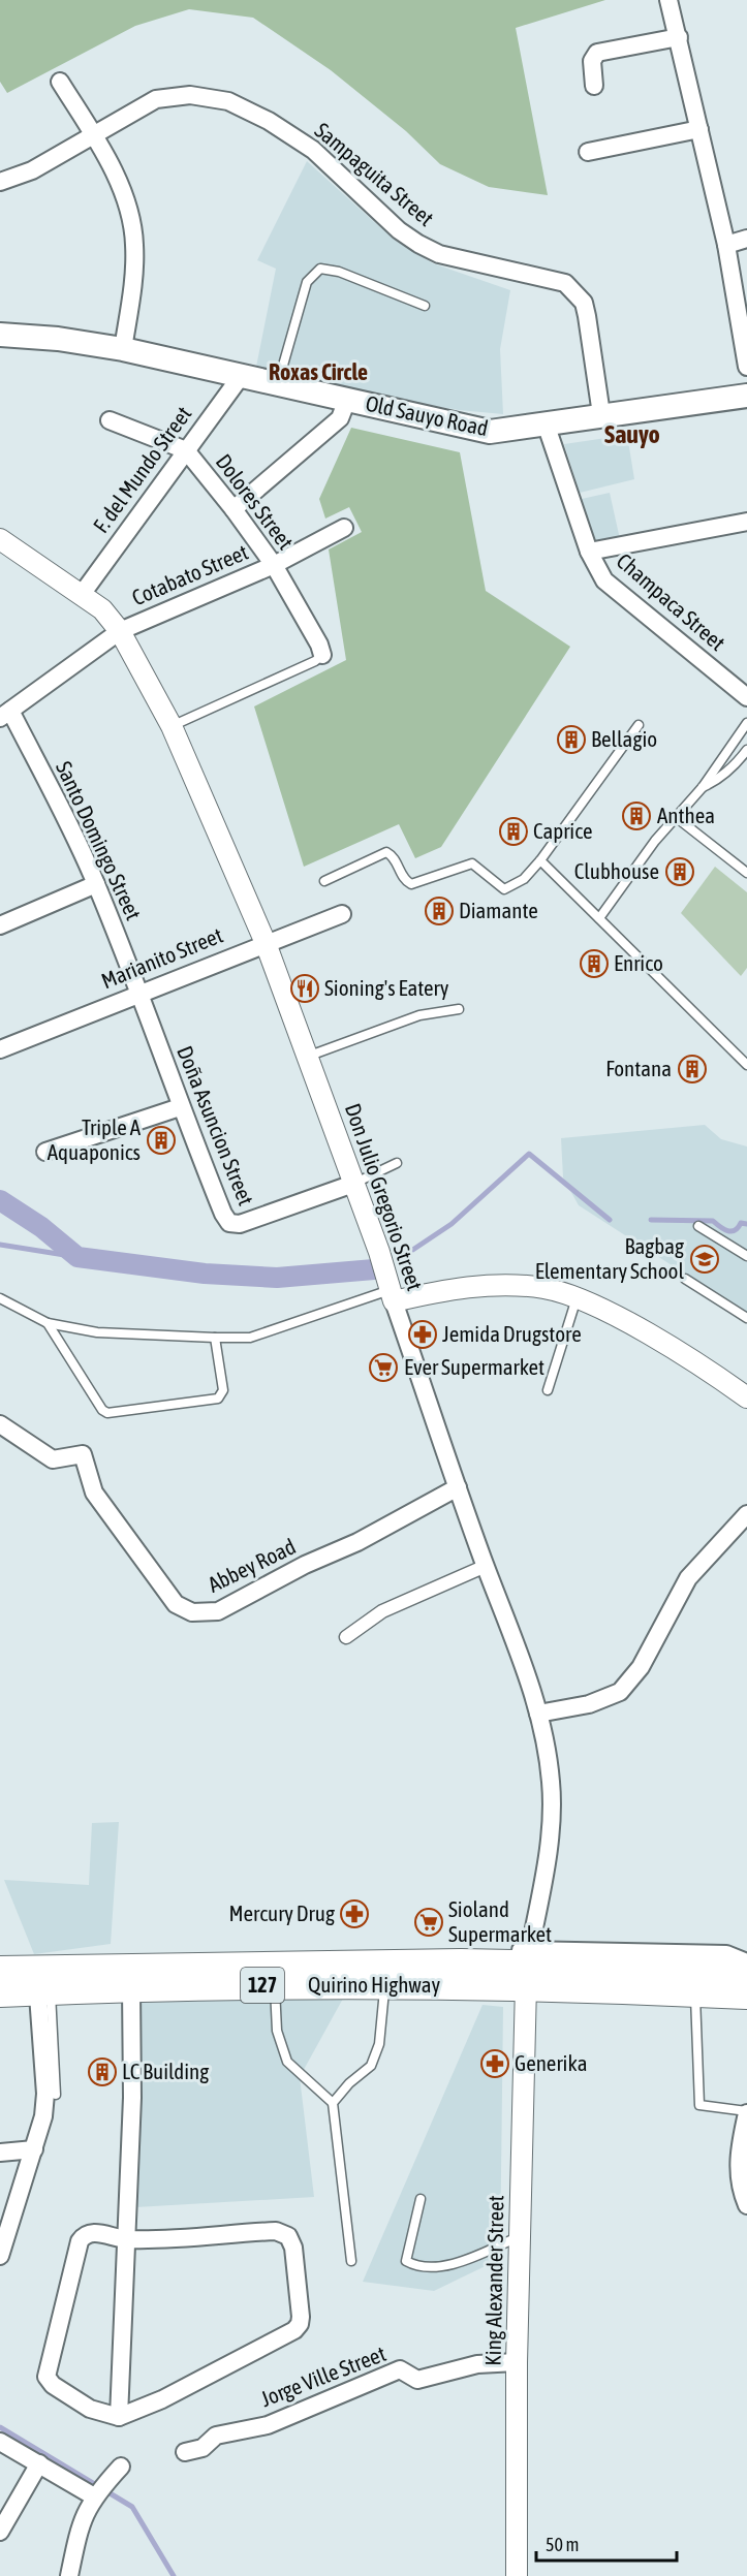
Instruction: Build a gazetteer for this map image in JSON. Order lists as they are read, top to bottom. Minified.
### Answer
{"streets":{"main road":["Old Sauyo Road","127","Quirino Highway"],"street":["Sampaguita Street","F. del Mundo Street","Dolores Street","Cotabato Street","Champaca Street","Santo Domingo Street","Marianito Street","Doña Asuncion Street","Don Julio Gregorio Street","Abbey Road","King Alexander Street","Jorge Ville Street"]},"crossings":[["Sampaguita Street","Old Sauyo Road"],["Old Sauyo Road","F. del Mundo Street"],["Old Sauyo Road","Champaca Street"],["F. del Mundo Street","Dolores Street"],["F. del Mundo Street","Don Julio Gregorio Street"],["Dolores Street","Cotabato Street"],["Cotabato Street","Santo Domingo Street"],["Cotabato Street","Don Julio Gregorio Street"],["Santo Domingo Street","Marianito Street"],["Santo Domingo Street","Doña Asuncion Street"],["Marianito Street","Doña Asuncion Street"],["Marianito Street","Don Julio Gregorio Street"],["Doña Asuncion Street","Don Julio Gregorio Street"],["Don Julio Gregorio Street","Abbey Road"],["Don Julio Gregorio Street","Quirino Highway"],["Quirino Highway","King Alexander Street"],["King Alexander Street","Jorge Ville Street"]],"districts":["Roxas Circle","Sauyo"],"places":{"building":["Bellagio","Anthea","Caprice","Clubhouse","Diamante","Enrico","Fontana","Triple A Aquaponics","LC Building"],"restaurant":["Sioning's Eatery"],"school or university":["Bagbag Elementary School"],"pharmacy":["Jemida Drugstore","Mercury Drug","Generika"],"supermarket":["Ever Supermarket","Sioland Supermarket"]},"scale_bar":"50 m"}
